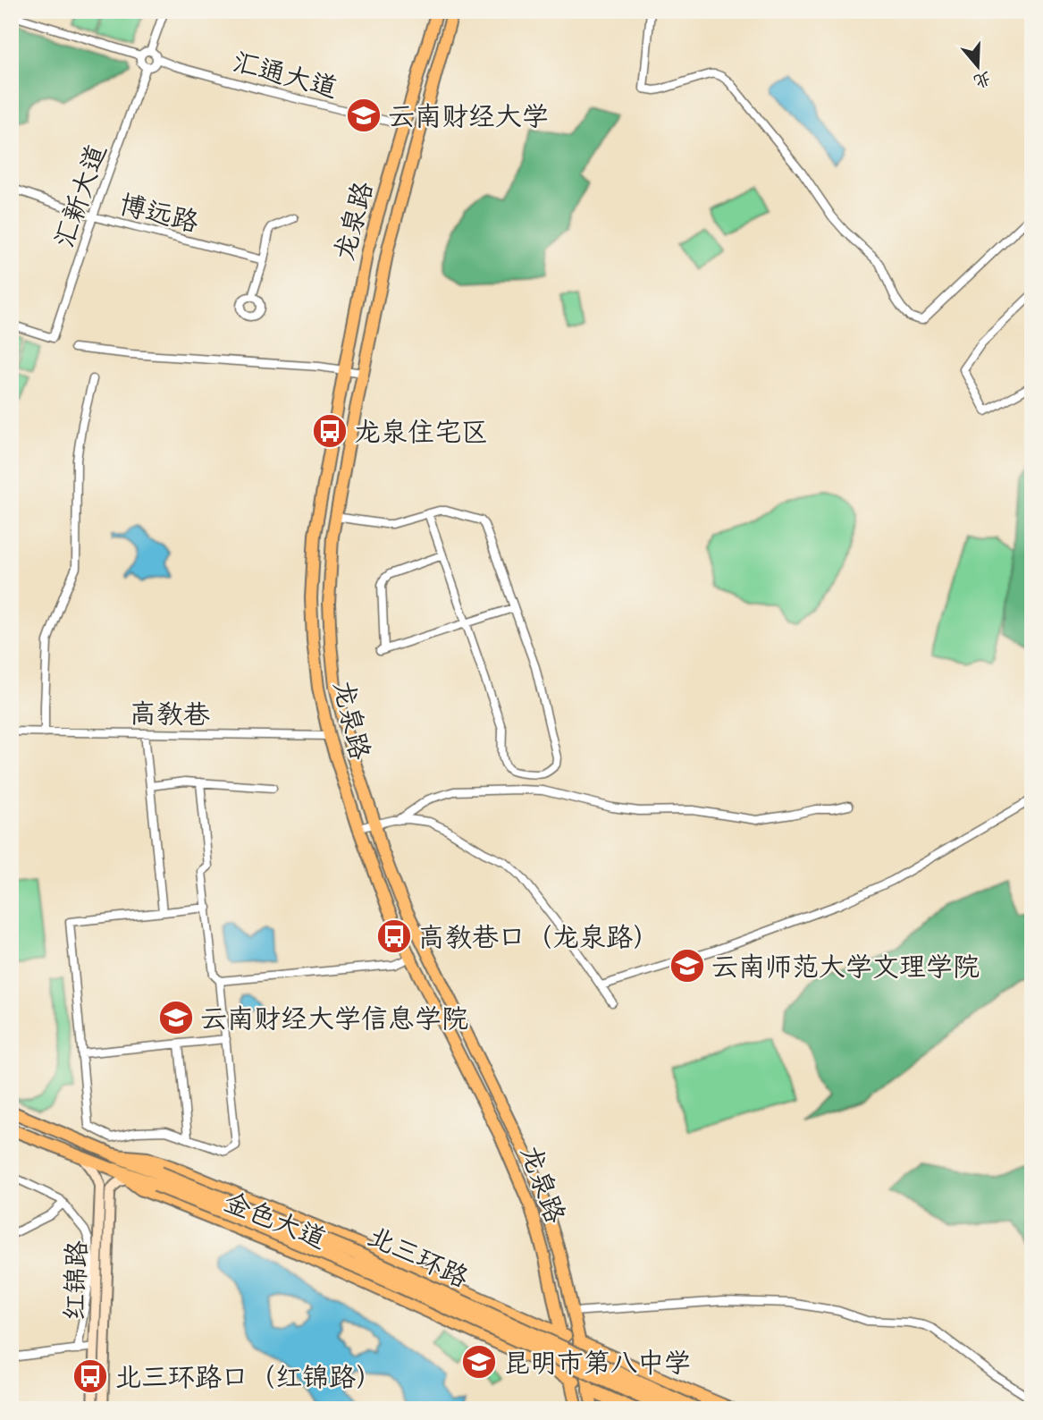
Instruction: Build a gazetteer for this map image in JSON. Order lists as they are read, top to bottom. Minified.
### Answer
{"streets":{"highway":["北三环路"],"main road":["龙泉路","金色大道"],"street":["汇通大道","汇新大道","博远路","高教巷","红锦路"]},"crossings":[["汇通大道","汇新大道"],["汇通大道","龙泉路"],["汇新大道","博远路"],["龙泉路","高教巷"],["龙泉路","金色大道"],["金色大道","北三环路"],["金色大道","红锦路"]],"places":{"school or university":["云南财经大学","云南师范大学文理学院","云南财经大学信息学院","昆明市第八中学"],"bus stop":["龙泉住宅区","高教巷口（龙泉路）","北三环路口（红锦路）"]},"north":"bottom"}
